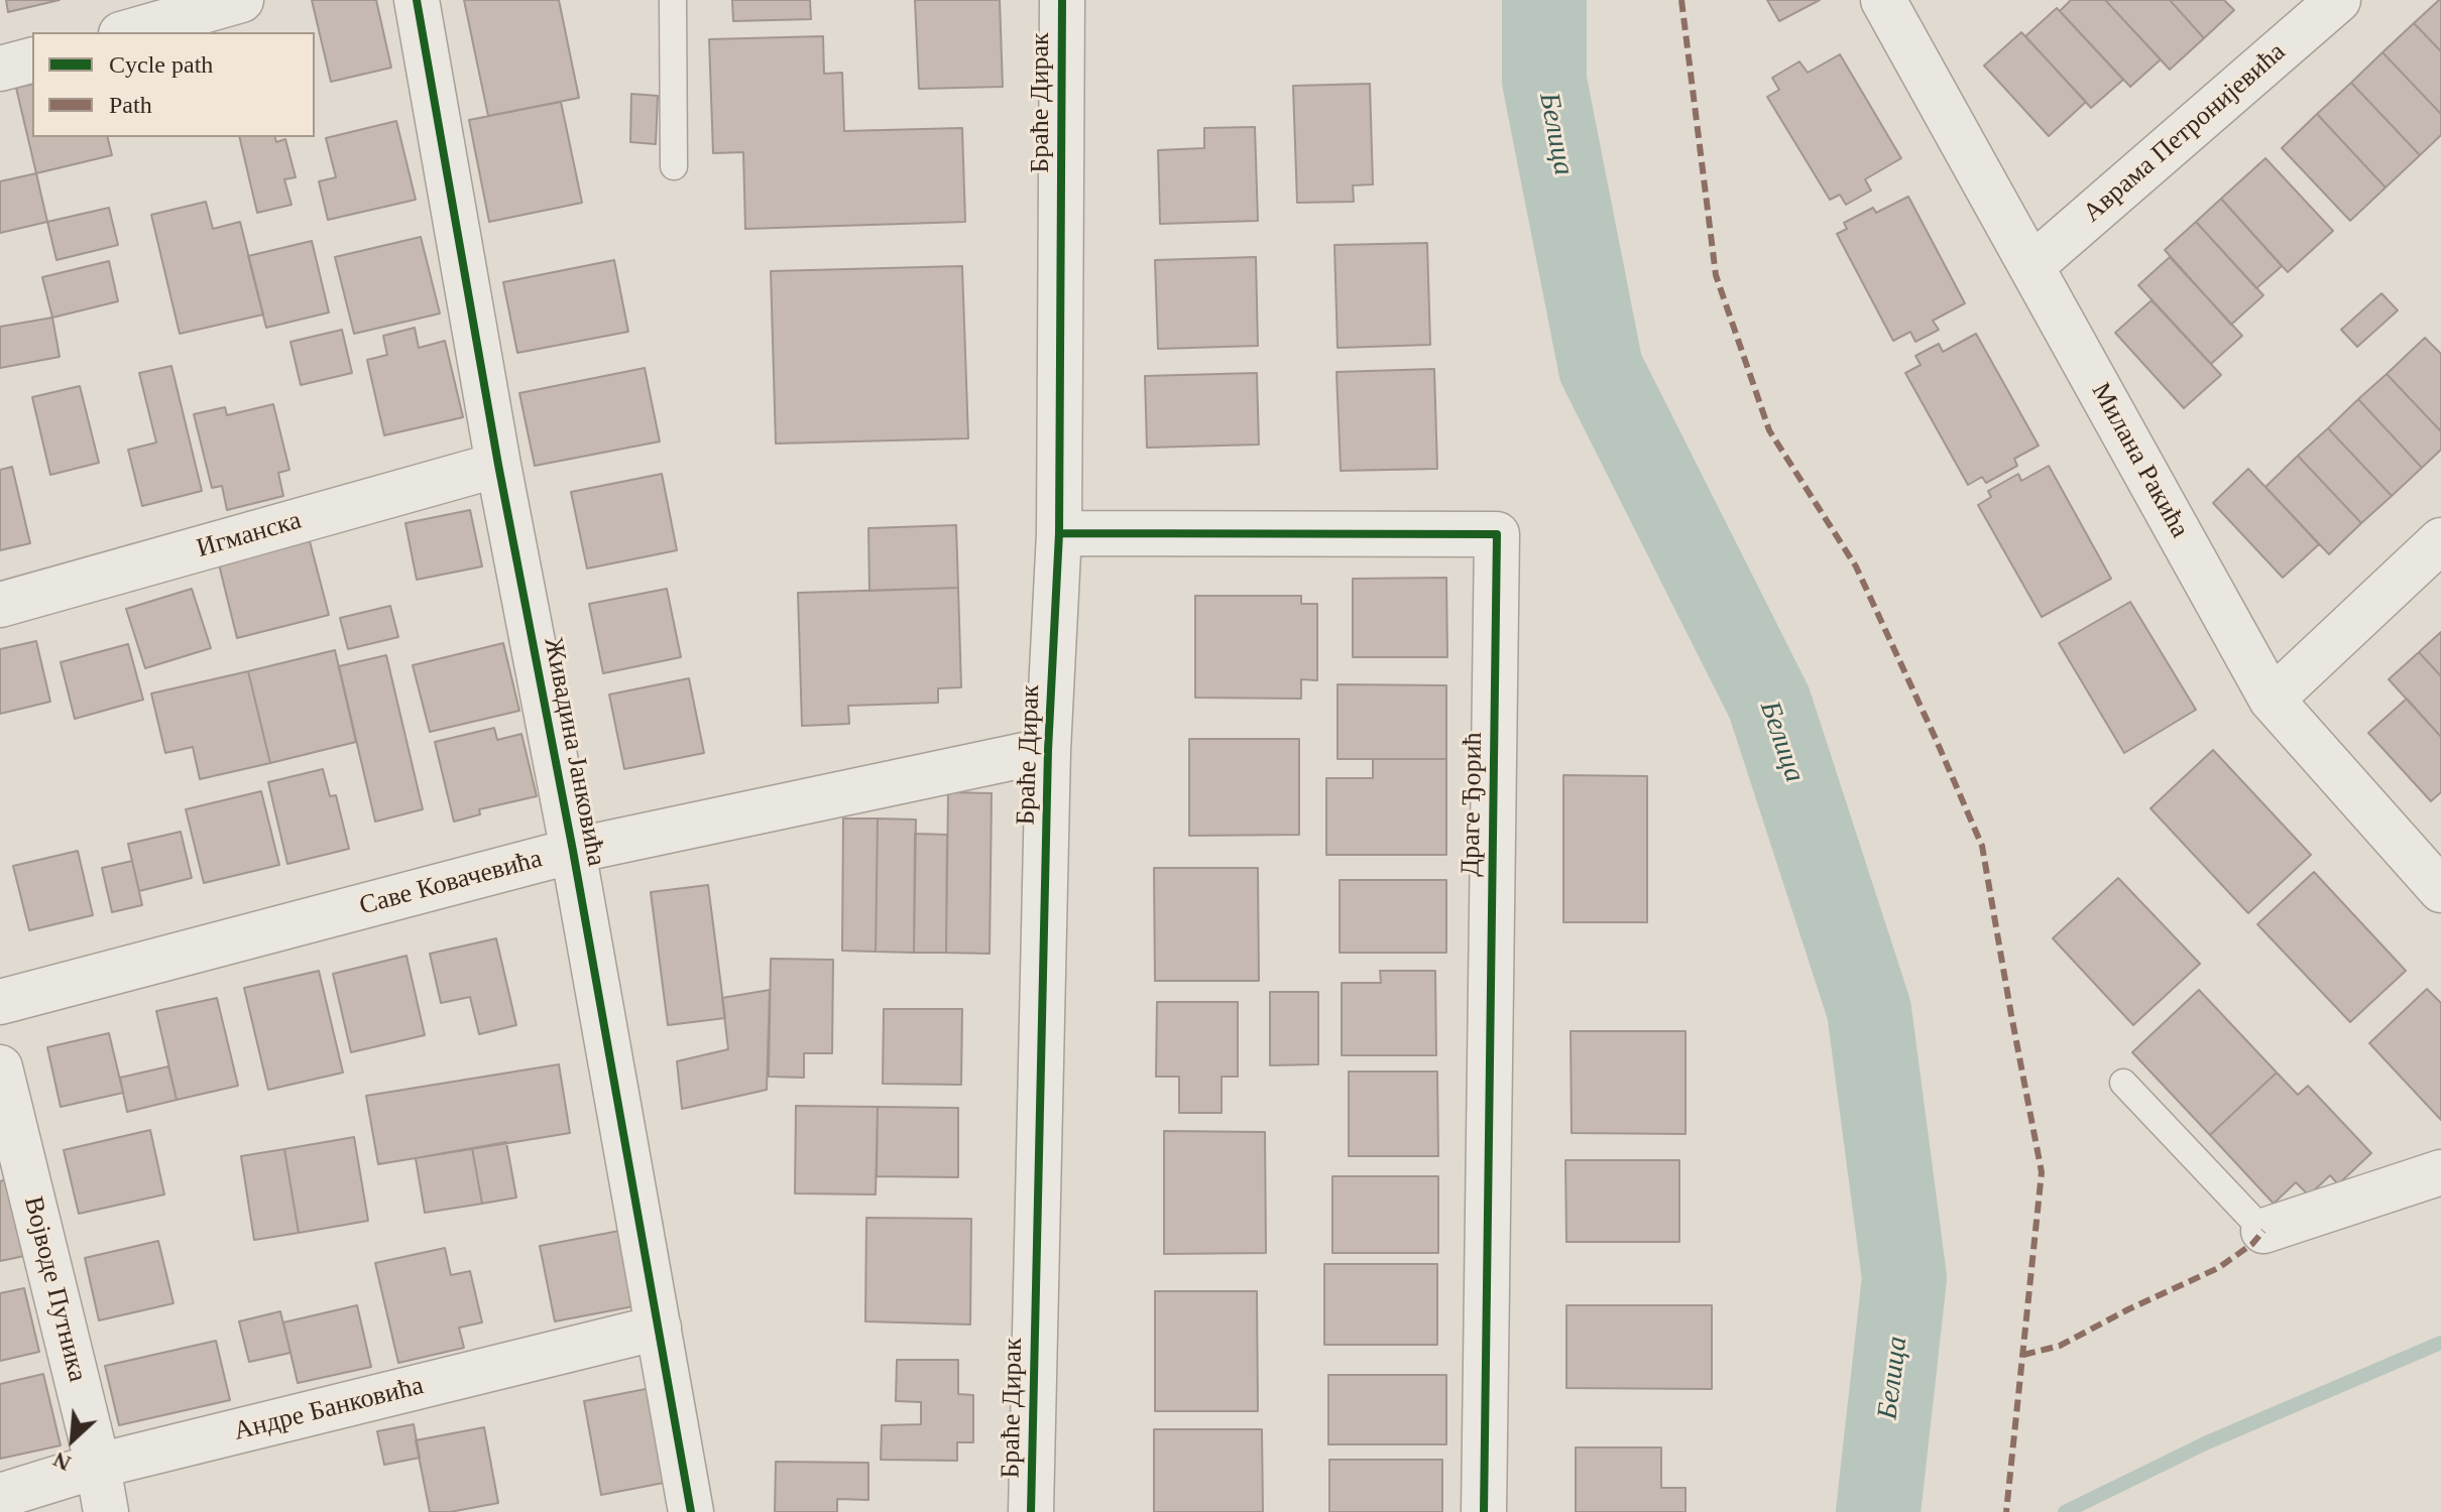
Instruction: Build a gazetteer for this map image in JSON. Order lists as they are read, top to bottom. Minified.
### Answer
{"streets":{"street":["Браће Дирак","Аврама Петронијевића","Милана Ракића","Игманска","Живадина Јанковића","Драге Ђорић","Саве Ковачевића","Војводе Путника","Андре Банковића"]},"crossings":[["Браће Дирак","Драге Ђорић"],["Браће Дирак","Саве Ковачевића"],["Аврама Петронијевића","Милана Ракића"],["Игманска","Живадина Јанковића"],["Живадина Јанковића","Саве Ковачевића"],["Живадина Јанковића","Андре Банковића"],["Војводе Путника","Андре Банковића"]],"water":["Белица"],"legend":["Cycle path","Path"],"north":"bottom left"}
